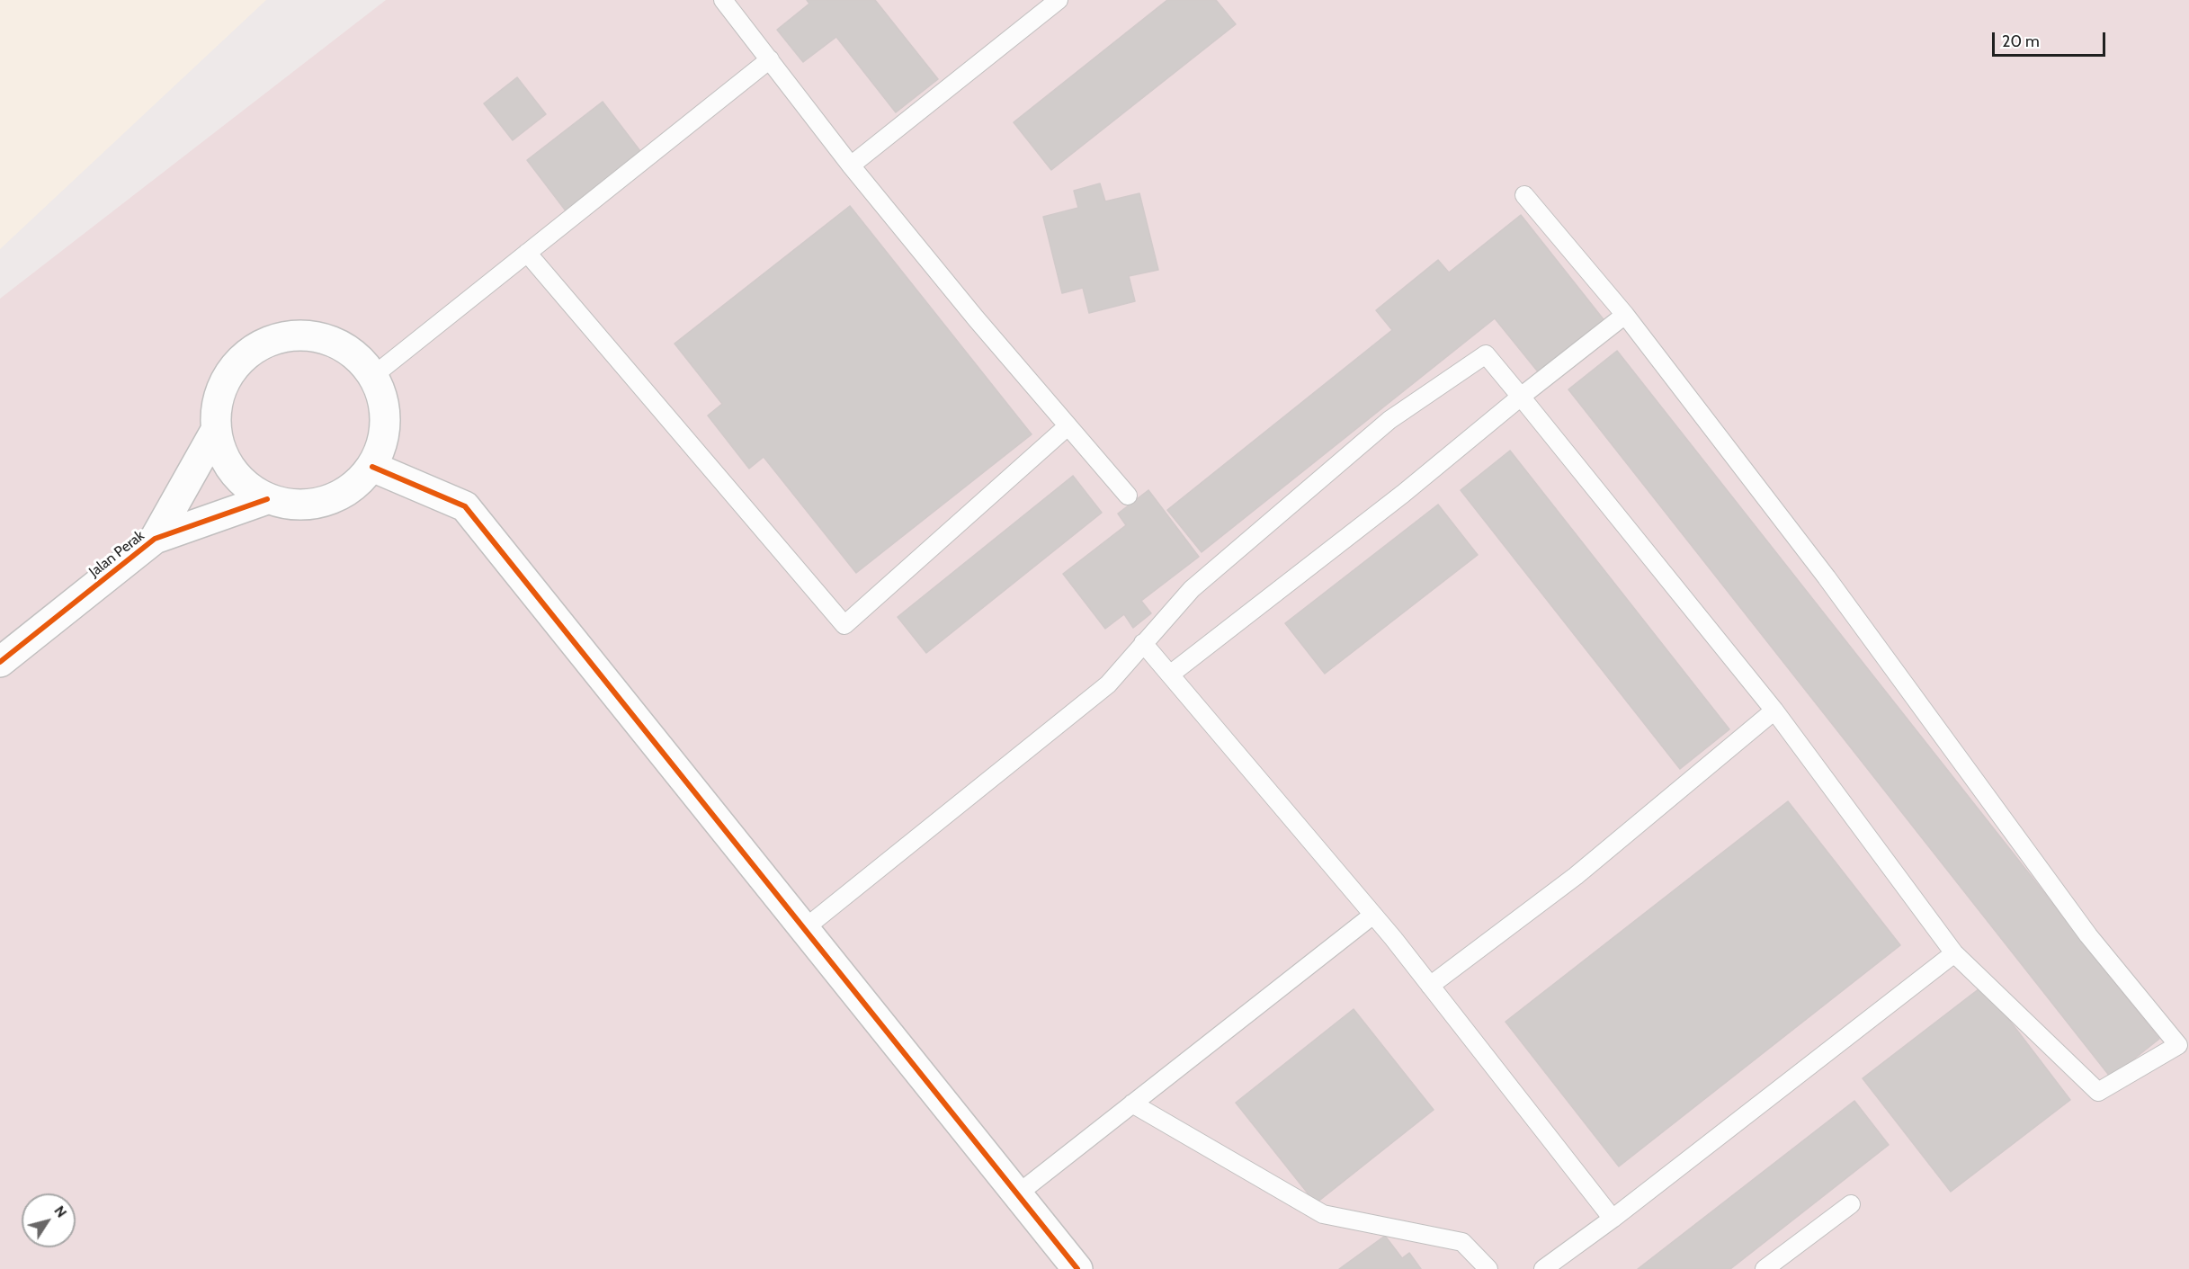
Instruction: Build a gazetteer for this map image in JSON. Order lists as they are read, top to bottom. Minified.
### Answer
{"streets":{"street":["Jalan Perak"]},"scale_bar":"20 m","north":"top right"}
